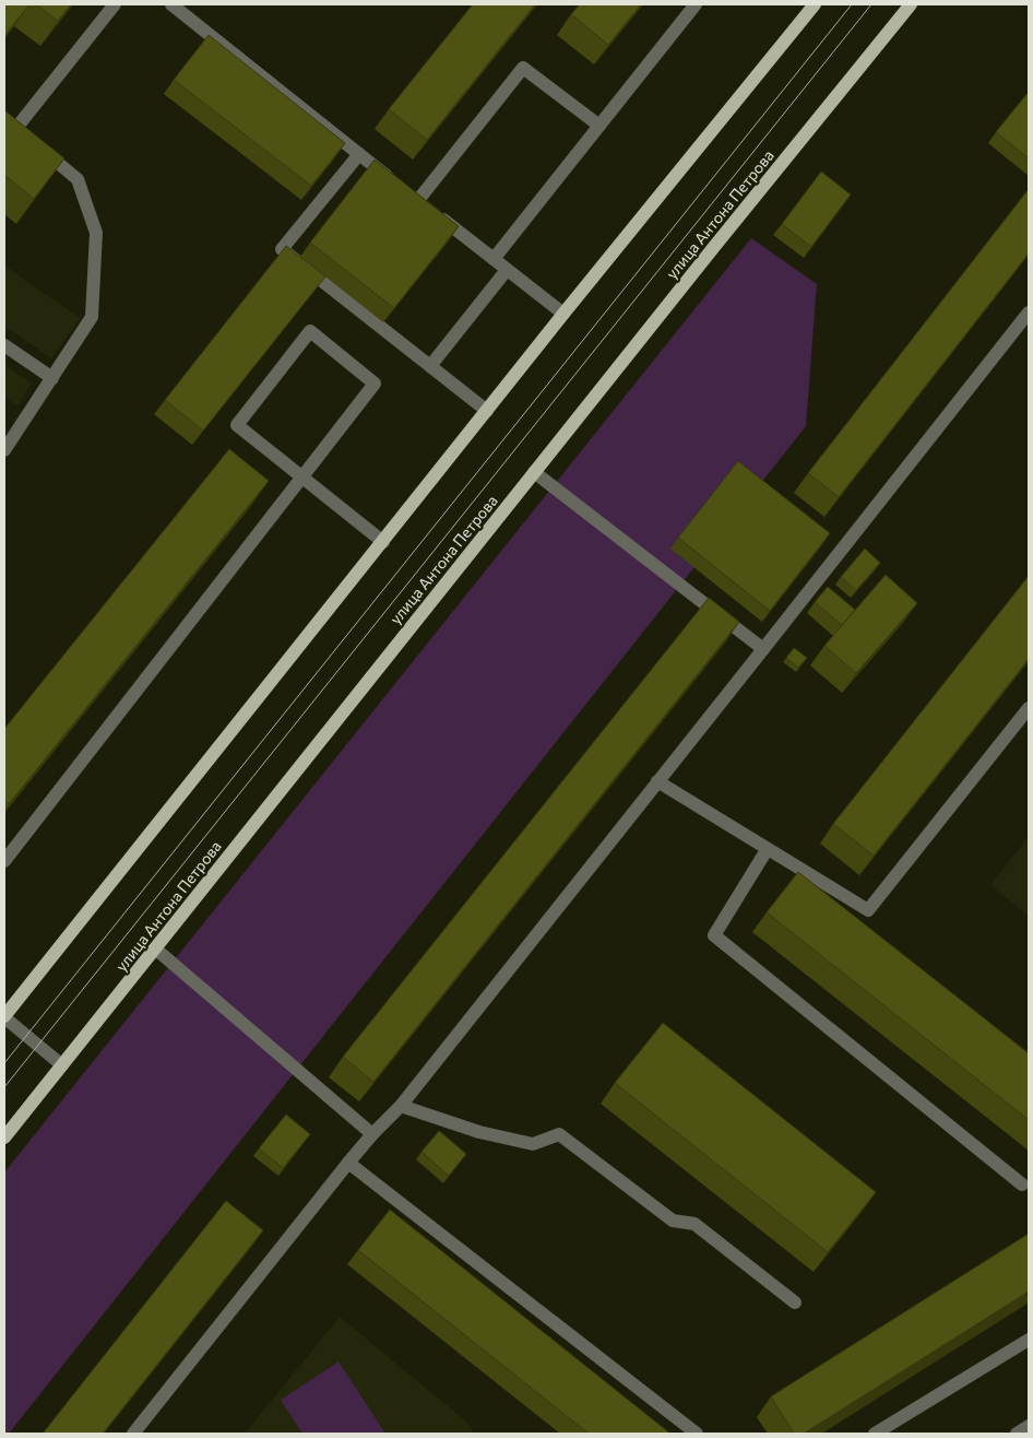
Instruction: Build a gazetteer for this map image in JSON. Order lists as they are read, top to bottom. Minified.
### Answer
{"streets":{"main road":["улица Антона Петрова"]}}
